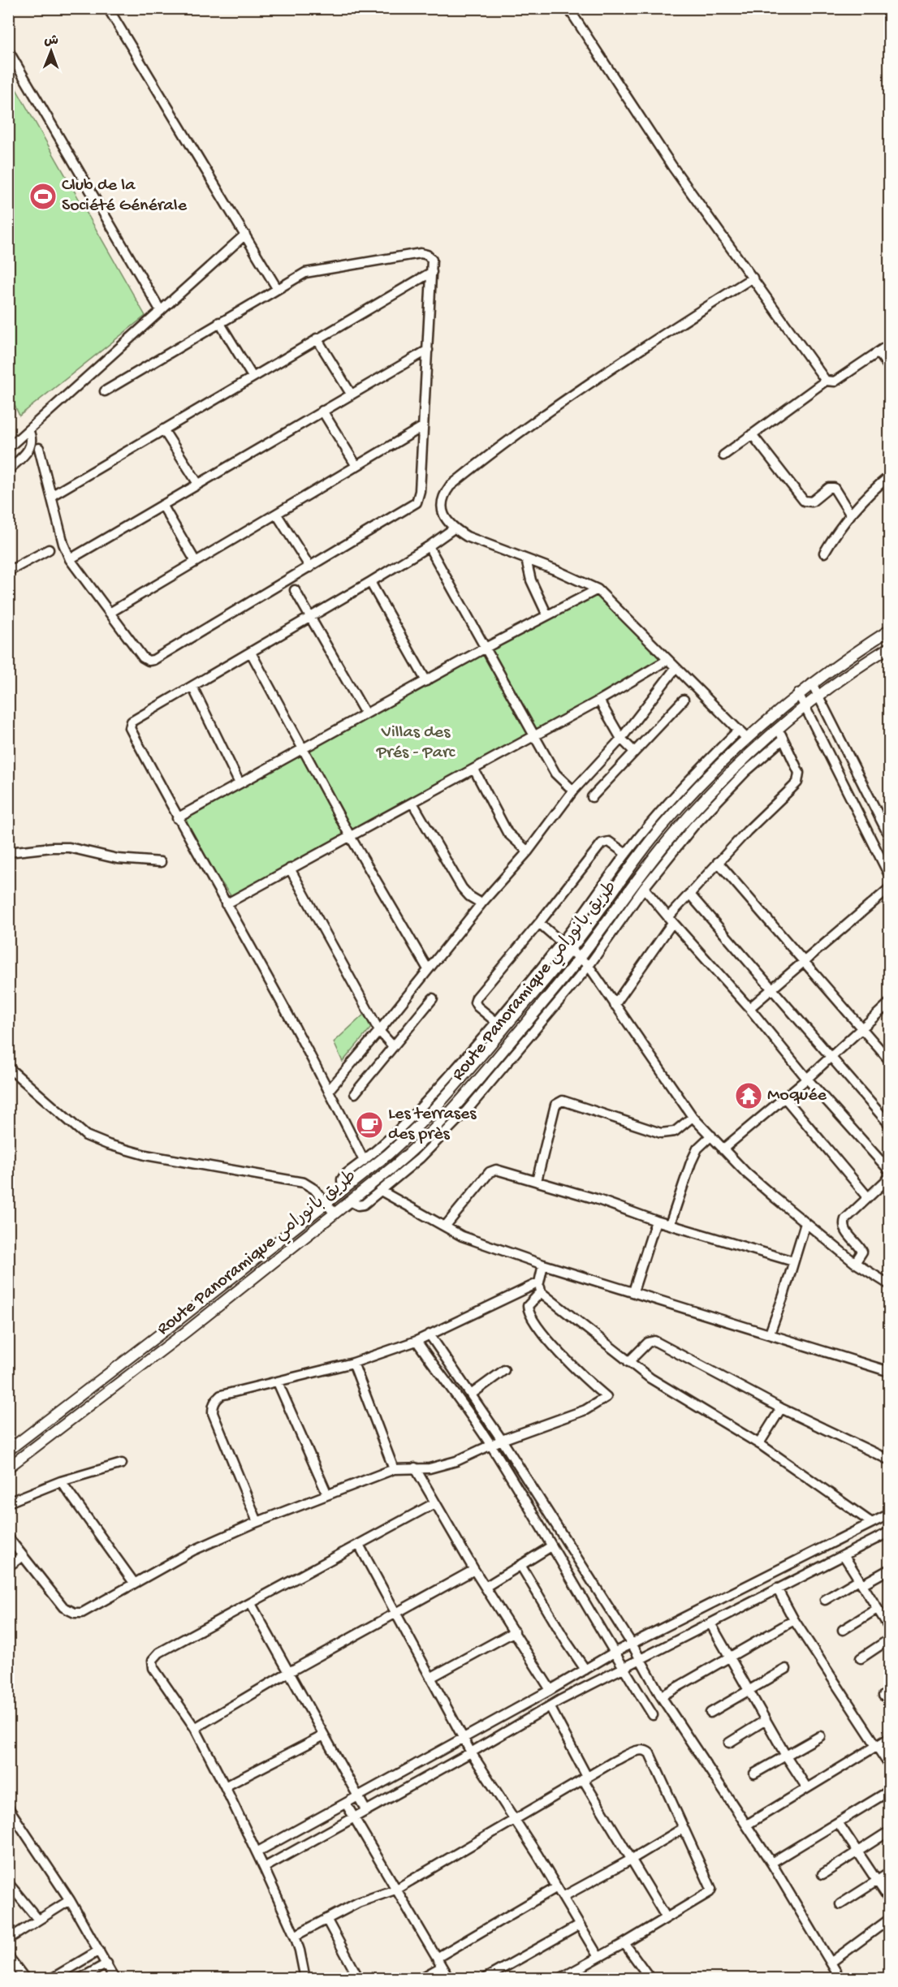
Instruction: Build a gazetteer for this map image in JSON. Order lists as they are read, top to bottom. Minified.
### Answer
{"streets":{"street":["Route Panoramique طريق بانورامي"]},"parks":["Villas des Prés - Parc"],"places":{"sports":["Club de la Société Générale"],"temple":["Moquée"],"cafe":["Les terrases des près"]},"north":"top"}
